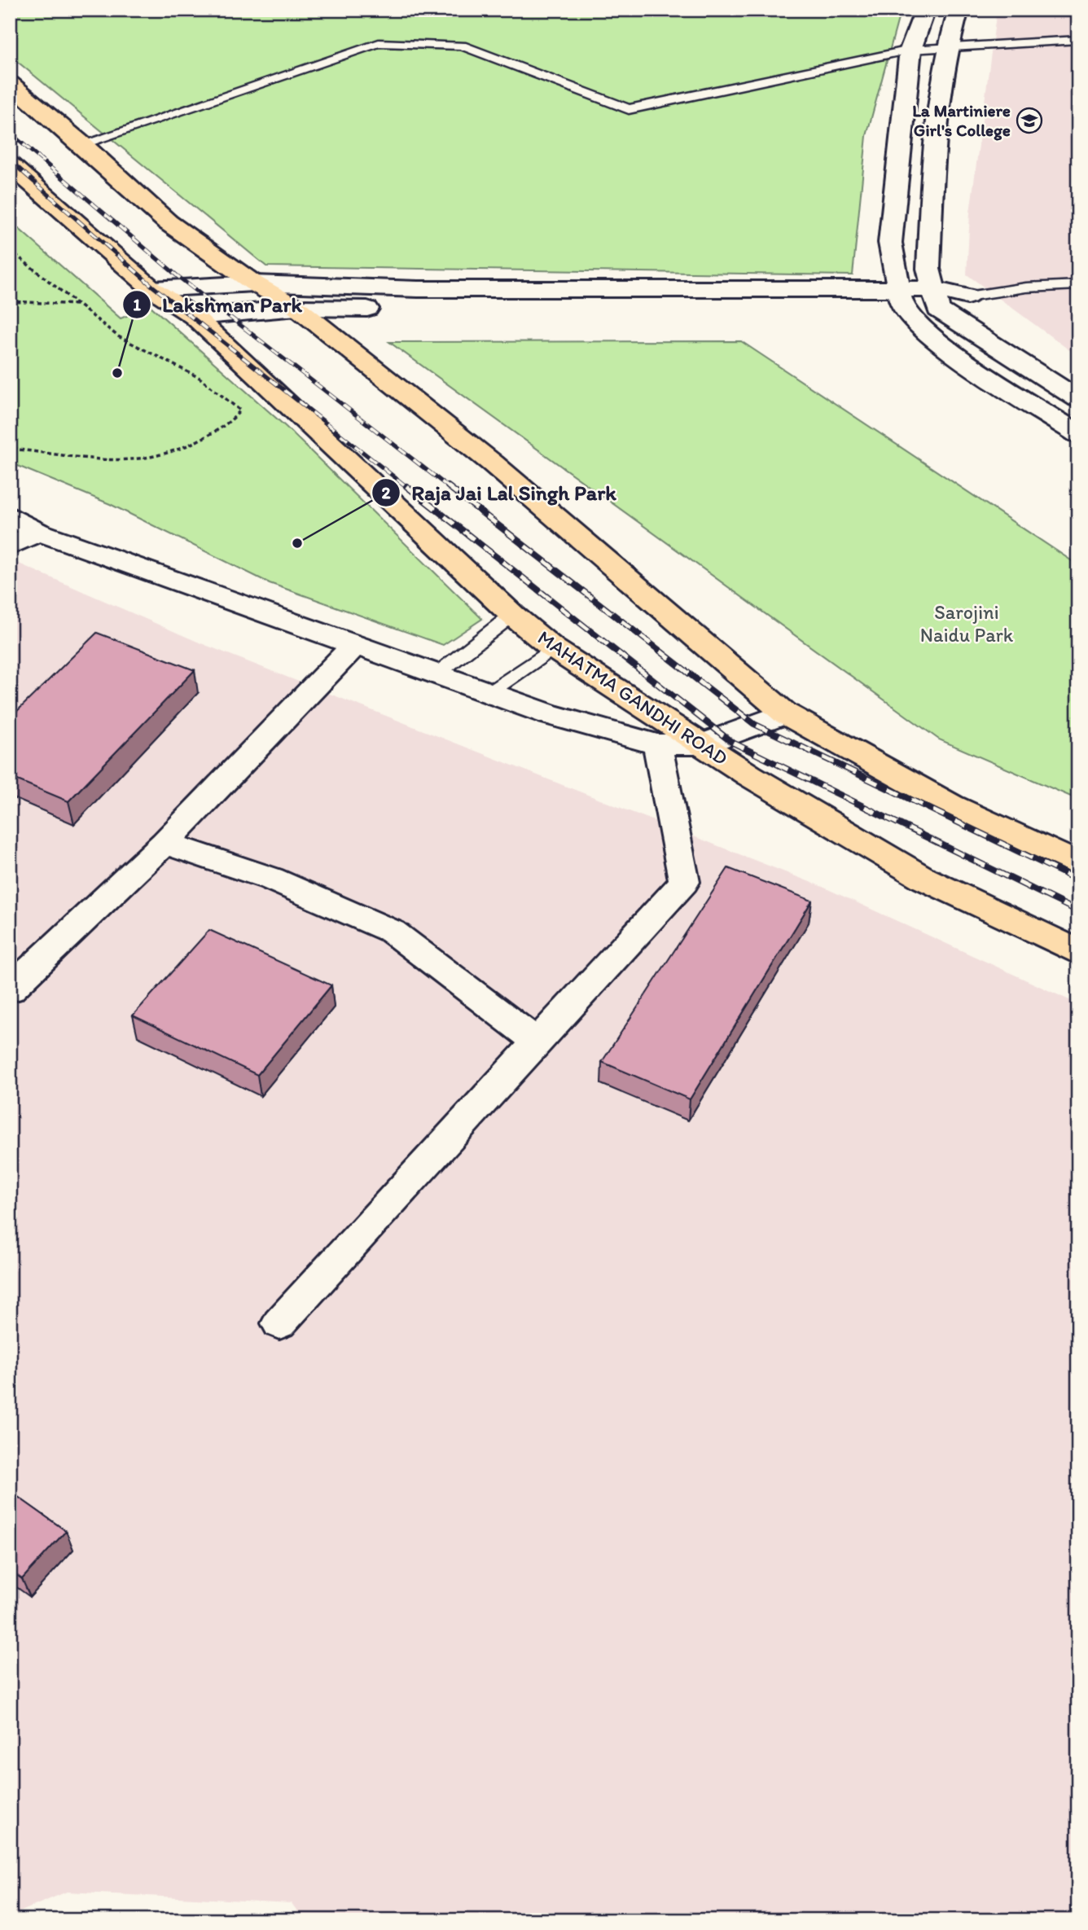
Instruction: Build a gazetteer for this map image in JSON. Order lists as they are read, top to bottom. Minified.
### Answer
{"streets":{"main road":["MAHATMA GANDHI ROAD"]},"parks":["Sarojini Naidu Park"],"places":{"school or university":["La Martiniere Girl's College"],"other":["Lakshman Park","Raja Jai Lal Singh Park"]}}
